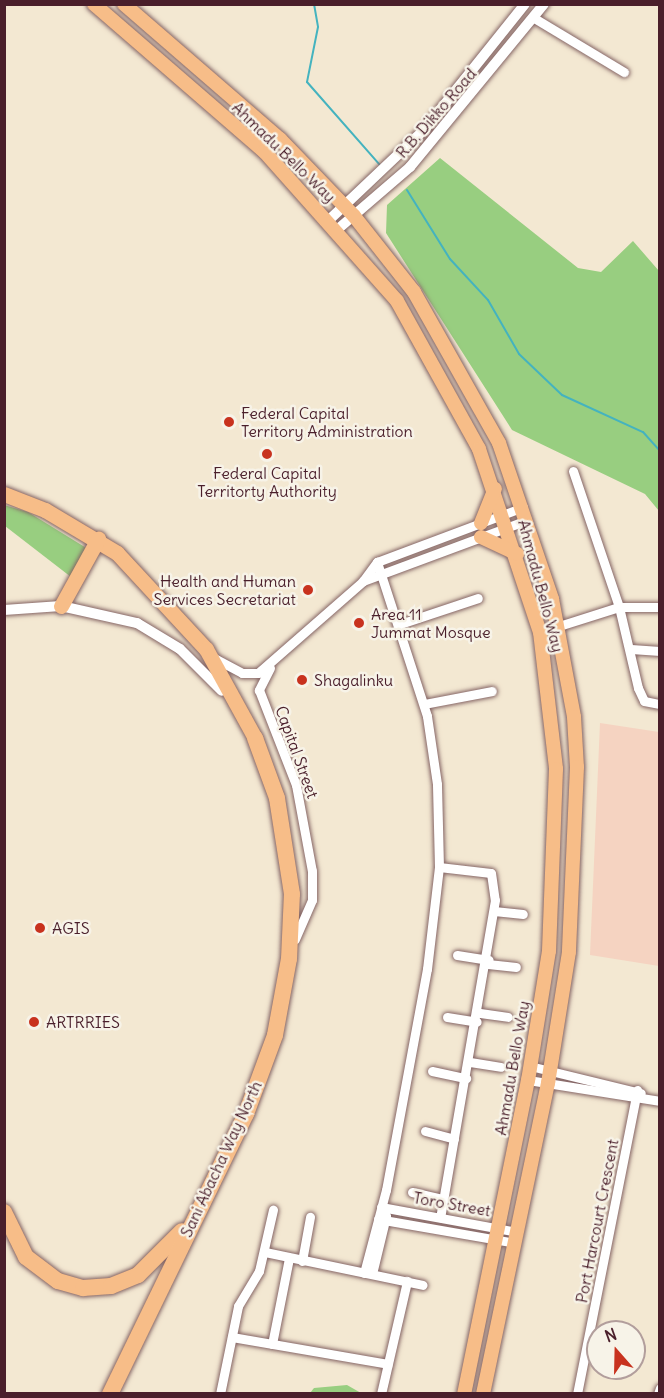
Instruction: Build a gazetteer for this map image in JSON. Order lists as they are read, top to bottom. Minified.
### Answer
{"streets":{"highway":["Sani Abacha Way North"],"main road":["Ahmadu Bello Way"],"street":["R.B. Dikko Road","Capital Street","Toro Street","Port Harcourt Crescent"]},"crossings":[["R.B. Dikko Road","Ahmadu Bello Way"],["Ahmadu Bello Way","Capital Street"],["Ahmadu Bello Way","Toro Street"],["Capital Street","Sani Abacha Way North"]],"places":["Federal Capital Territory Administration","Federal Capital Territorty Authority","Health and Human Services Secretariat","Area 11 Jummat Mosque","Shagalinku","AGIS","ARTRRIES"],"north":"top"}
